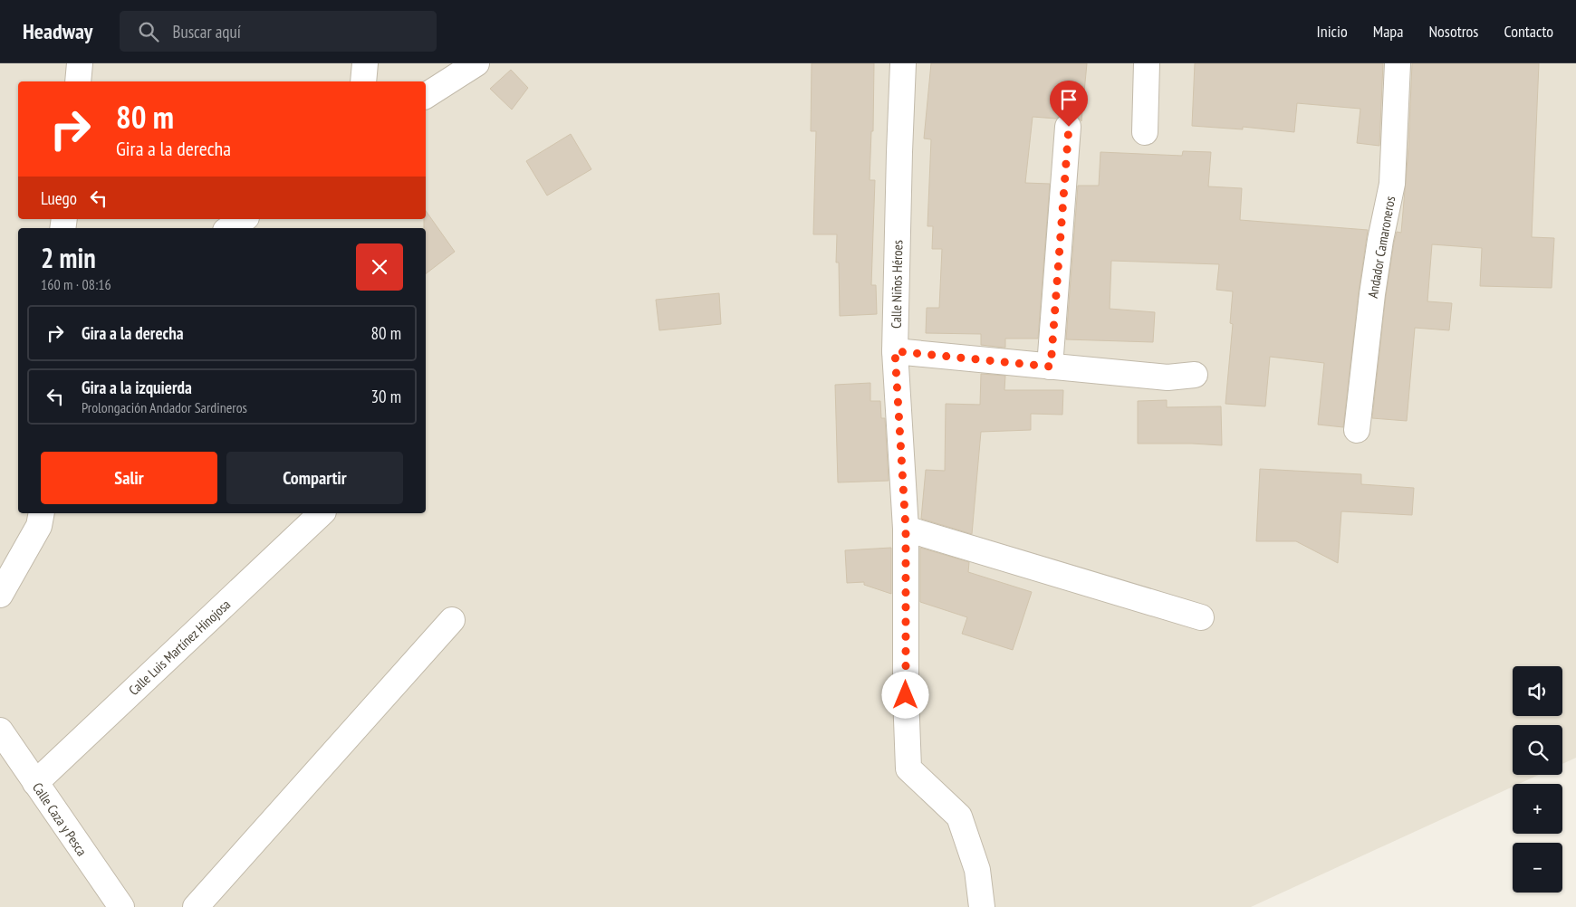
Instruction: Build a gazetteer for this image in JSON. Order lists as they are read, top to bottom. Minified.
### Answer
{"streets":{"street":["Andador Camaroneros","Calle Niños Héroes","Calle Luis Martínez Hinojosa","Calle Caza y Pesca"]},"crossings":[["Calle Luis Martínez Hinojosa","Calle Caza y Pesca"]],"page":{"header":"Headway","search":"Buscar aquí","nav":["Inicio","Mapa","Nosotros","Contacto"],"turn":["80 m","Gira a la derecha"],"then":"Luego","heading":["2 min","160 m · 08:16"],"list":[{"name":"Gira a la derecha","value":"80 m"},{"name":"Gira a la izquierda","note":"Prolongación Andador Sardineros","value":"30 m"}],"buttons":["Salir","Compartir"],"map_buttons":["+","−"]}}
